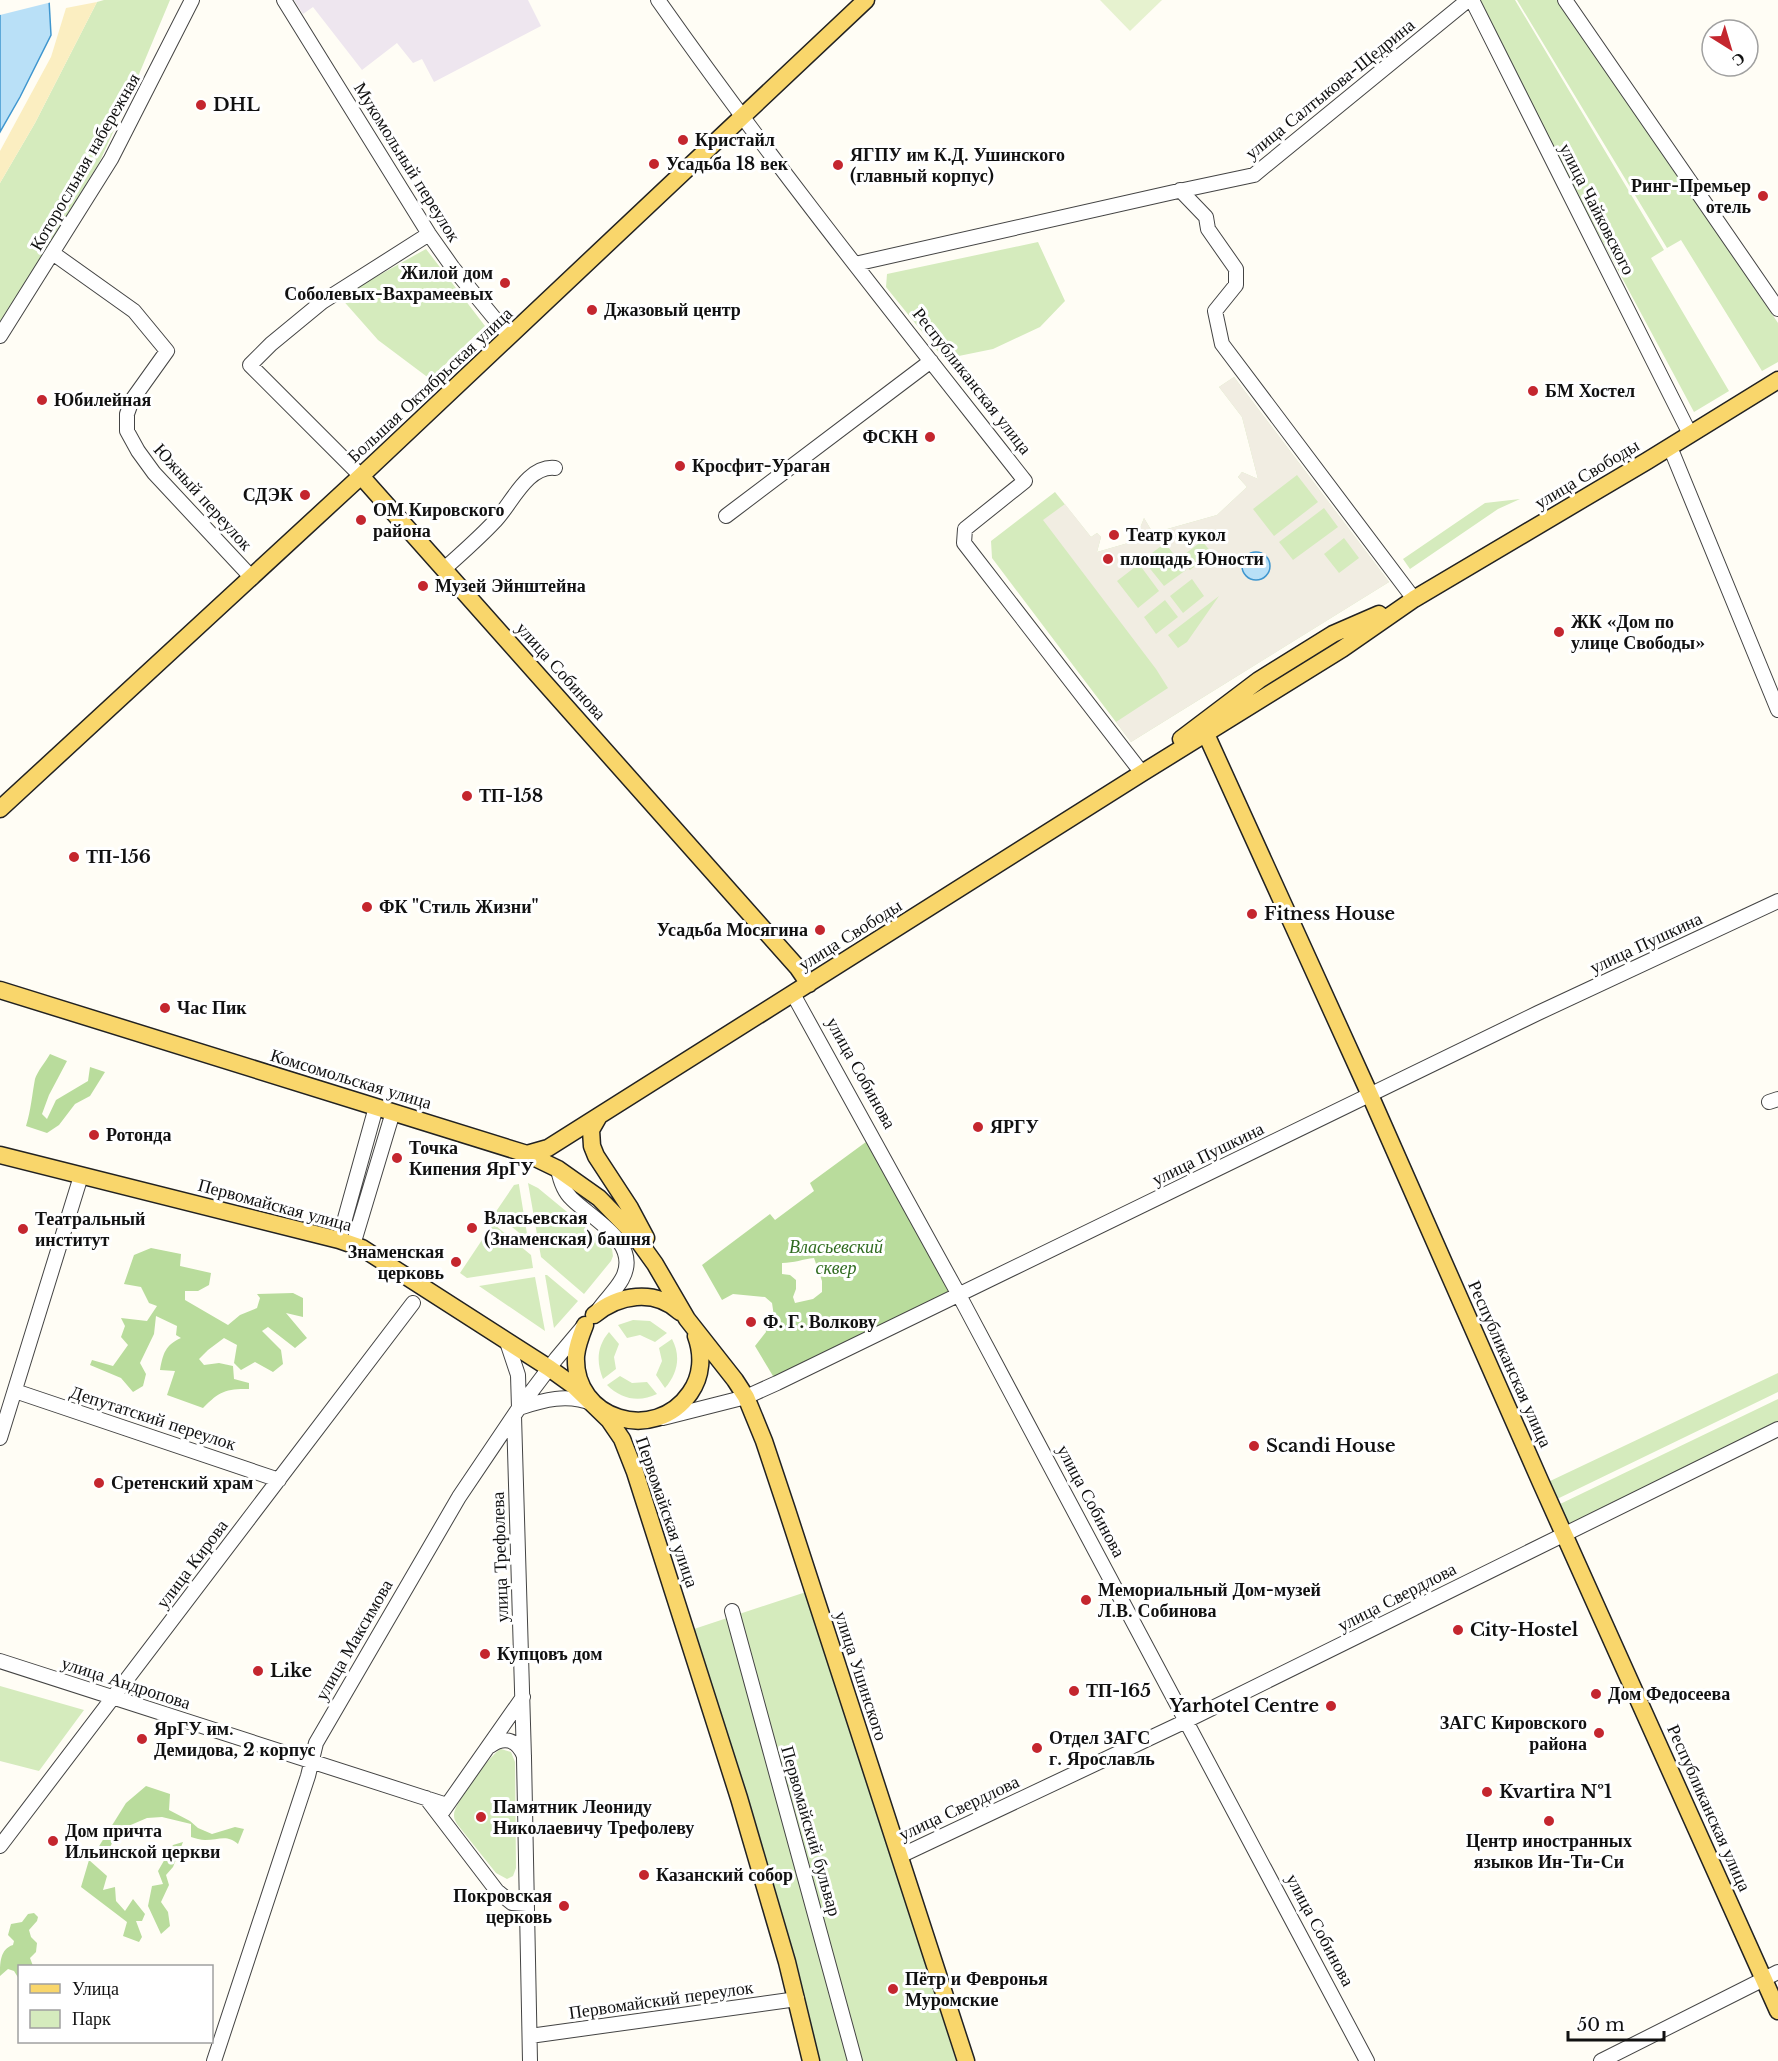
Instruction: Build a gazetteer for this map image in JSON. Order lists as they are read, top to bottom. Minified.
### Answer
{"streets":{"main road":["Республиканская улица","Большая Октябрьская улица","улица Свободы","улица Собинова","Комсомольская улица","Первомайская улица","улица Ушинского"],"street":["улица Салтыкова-Щедрина","Которосльная набережная","Мукомольный переулок","улица Чайковского","Южный переулок","улица Пушкина","Депутатский переулок","улица Трефолева","улица Кирова","улица Свердлова","улица Максимова","улица Андропова","Первомайский бульвар","Первомайский переулок"]},"crossings":[["улица Салтыкова-Щедрина","улица Чайковского"],["улица Салтыкова-Щедрина","Республиканская улица"],["Которосльная набережная","Южный переулок"],["Мукомольный переулок","Большая Октябрьская улица"],["Мукомольный переулок","улица Собинова"],["улица Чайковского","улица Свободы"],["Республиканская улица","Большая Октябрьская улица"],["Республиканская улица","улица Свободы"],["Республиканская улица","улица Пушкина"],["Республиканская улица","улица Свердлова"],["Большая Октябрьская улица","Южный переулок"],["Большая Октябрьская улица","улица Собинова"],["улица Свободы","улица Собинова"],["улица Свободы","Комсомольская улица"],["улица Свободы","улица Максимова"],["улица Собинова","улица Пушкина"],["улица Собинова","улица Свердлова"],["улица Пушкина","Комсомольская улица"],["улица Пушкина","Первомайская улица"],["улица Пушкина","улица Максимова"],["улица Пушкина","улица Ушинского"],["Комсомольская улица","Первомайская улица"],["Комсомольская улица","улица Максимова"],["Комсомольская улица","улица Ушинского"],["Первомайская улица","улица Трефолева"],["Первомайская улица","улица Максимова"],["Первомайская улица","улица Ушинского"],["Первомайская улица","Первомайский переулок"],["Депутатский переулок","улица Кирова"],["улица Трефолева","улица Максимова"],["улица Трефолева","Первомайский переулок"],["улица Кирова","улица Андропова"],["улица Свердлова","улица Ушинского"],["улица Максимова","улица Ушинского"],["улица Максимова","улица Андропова"]],"parks":["Власьевский сквер"],"places":["DHL","Кристайл","Усадьба 18 век","ЯГПУ им К.Д. Ушинского (главный корпус)","Ринг-Премьер отель","Жилой дом Соболевых-Вахрамеевых","Джазовый центр","БМ Хостел","Юбилейная","ФСКН","Кросфит-Ураган","СДЭК","ОМ Кировского района","Театр кукол","площадь Юности","Музей Эйнштейна","ЖК «Дом по улице Свободы»","ТП-158","ТП-156","ФК \"Стиль Жизни\"","Fitness House","Усадьба Мосягина","Час Пик","ЯРГУ","Ротонда","Точка Кипения ЯрГУ","Власьевская (Знаменская) башня","Театральный институт","Знаменская церковь","Ф. Г. Волкову","Scandi House","Сретенский храм","Мемориальный Дом-музей Л.В. Собинова","City-Hostel","Купцовъ дом","Like","ТП-165","Дом Федосеева","Yarhotel Centre","ЗАГС Кировского района","ЯрГУ им. Демидова, 2 корпус","Отдел ЗАГС г. Ярославль","Kvartira №1","Памятник Леониду Николаевичу Трефолеву","Центр иностранных языков Ин-Ти-Си","Дом причта Ильинской церкви","Казанский собор","Покровская церковь","Пётр и Февронья Муромские"],"legend":["Улица","Парк"],"scale_bar":"50 m","north":"bottom right"}
